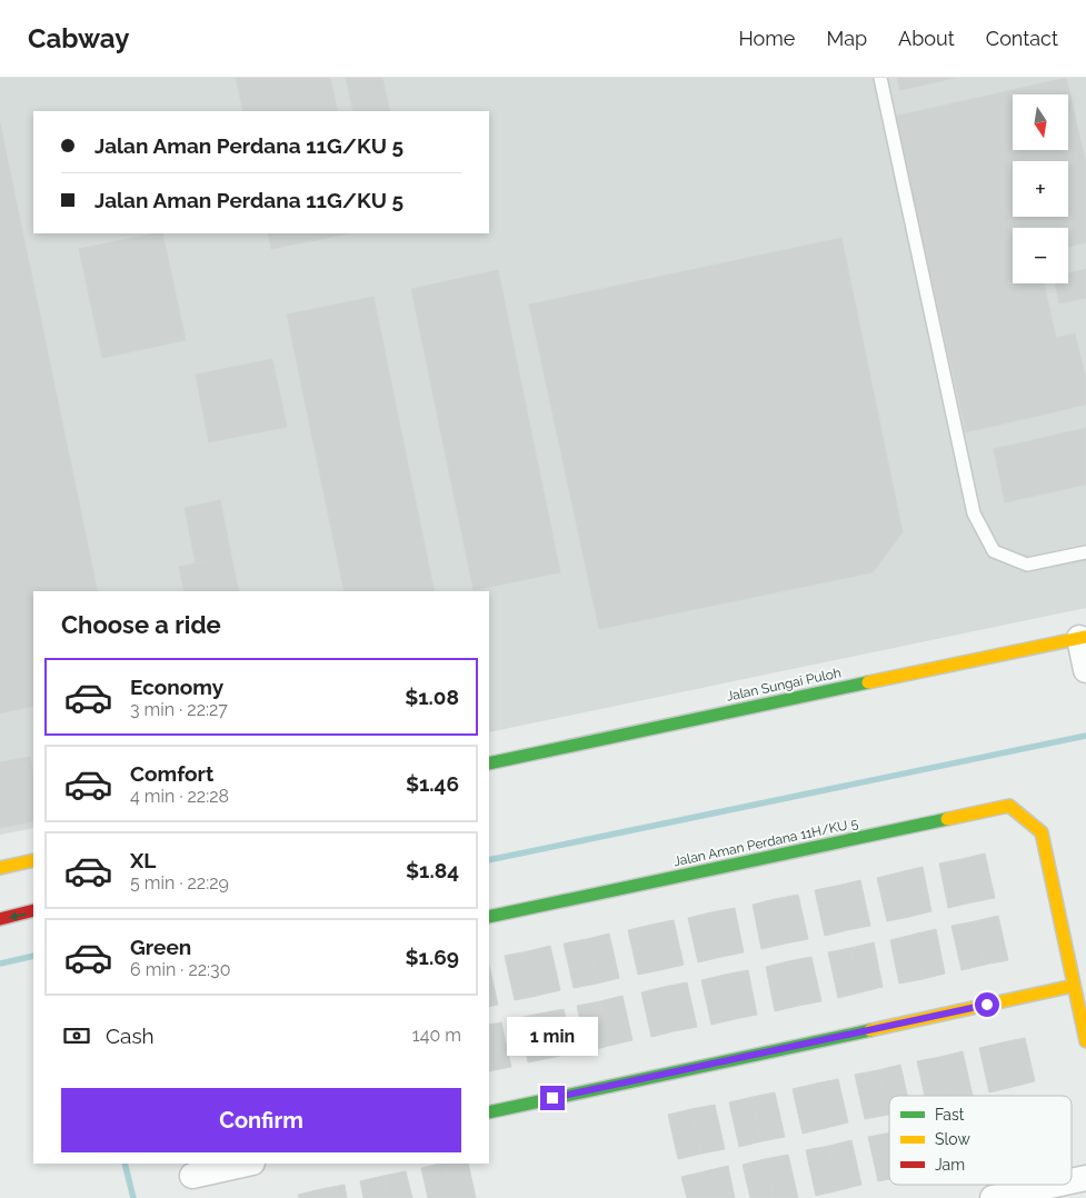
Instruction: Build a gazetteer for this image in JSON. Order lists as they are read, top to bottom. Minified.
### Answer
{"streets":{"street":["Jalan Sungai Puloh","Jalan Aman Perdana 11H/KU 5"]},"legend":["Fast","Slow","Jam"],"north":"bottom","page":{"header":"Cabway","nav":["Home","Map","About","Contact"],"map_buttons":["+","−"],"banner":["Jalan Aman Perdana 11G/KU 5","Jalan Aman Perdana 11G/KU 5"],"heading":"Choose a ride","list":[{"name":"Economy","note":"3 min · 22:27","value":"$1.08"},{"name":"Comfort","note":"4 min · 22:28","value":"$1.46"},{"name":"XL","note":"5 min · 22:29","value":"$1.84"},{"name":"Green","note":"6 min · 22:30","value":"$1.69"}],"pay":["Cash","140 m"],"bubble":"1 min","buttons":"Confirm"}}
